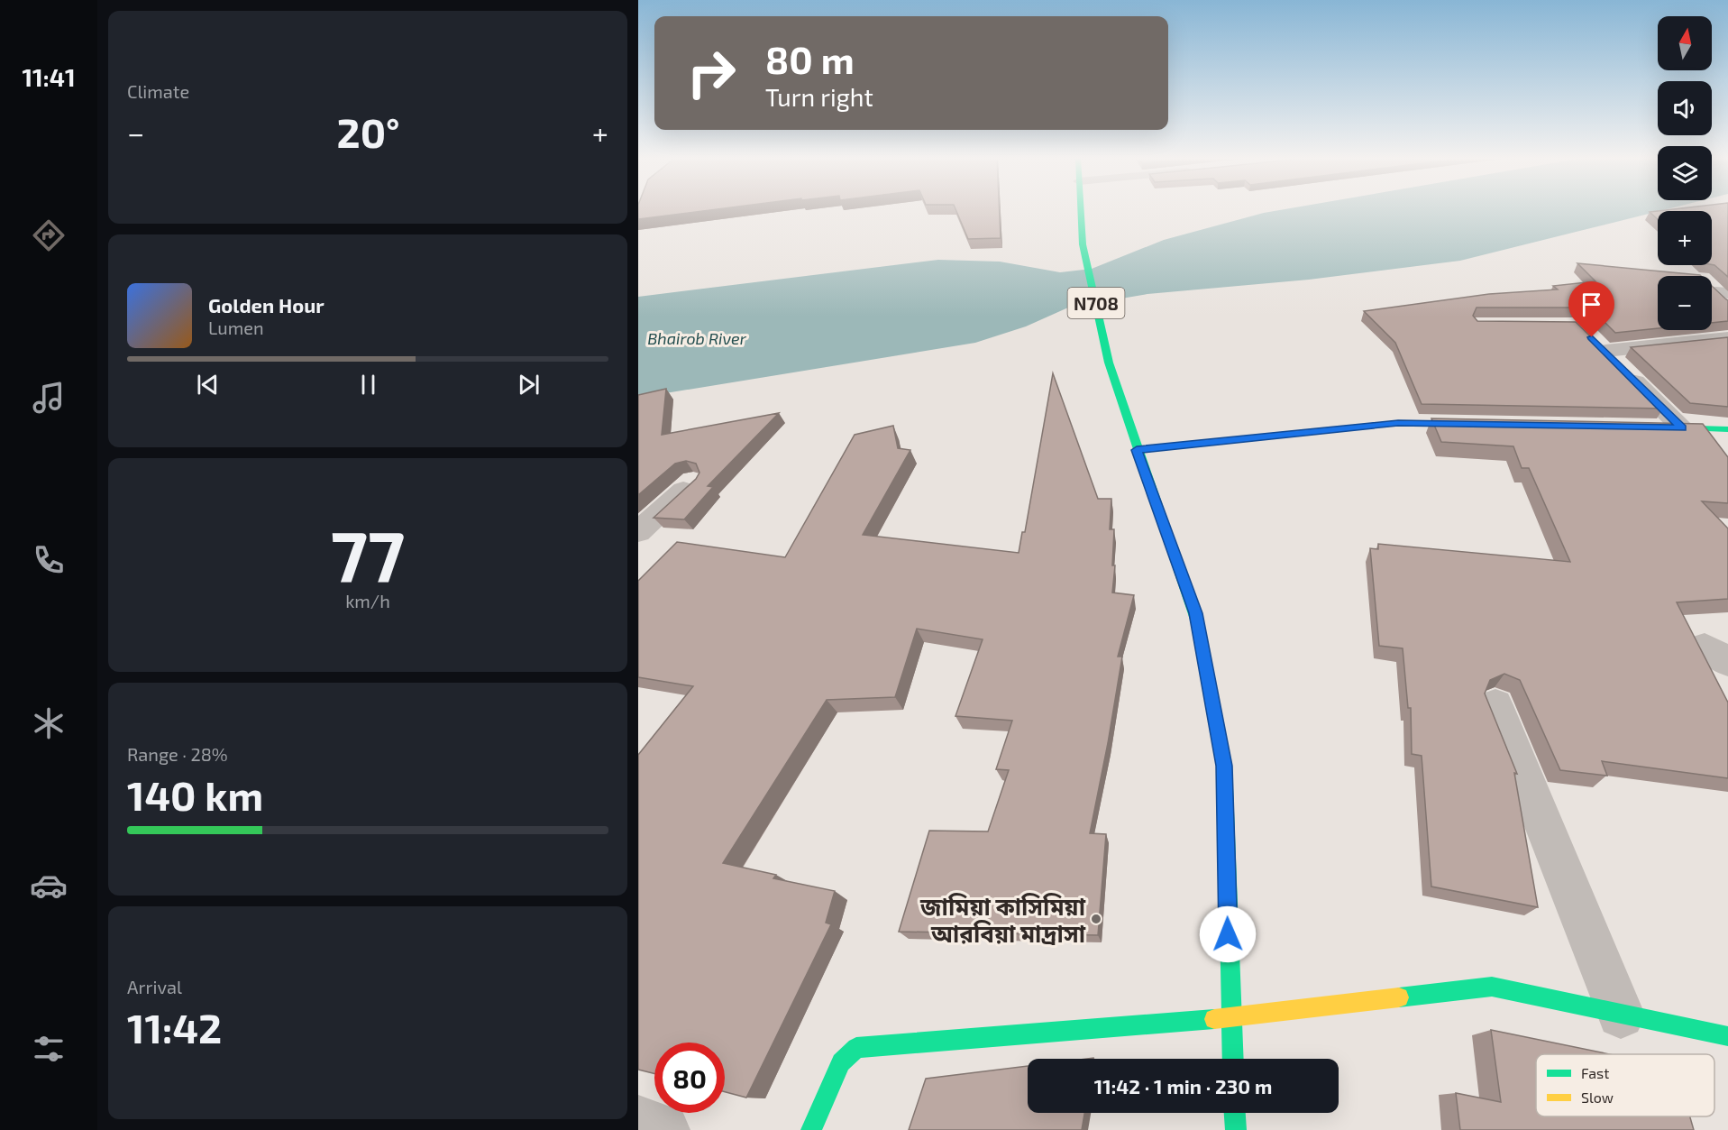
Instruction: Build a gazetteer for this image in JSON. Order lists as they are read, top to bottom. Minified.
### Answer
{"streets":{"main road":["N708"]},"water":["Bhairob River"],"places":["জামিয়া কাসিমিয়া আরবিয়া মাদ্রাসা"],"legend":["Fast","Slow"],"north":"top","page":{"tabs":"11:41","tile":["Climate",["77","km/h"],["Range · 28%","140 km"],["Arrival","11:42"]],"map_buttons":["+","−"],"turn":["80 m","Turn right"],"heat":["−","20°","+"],"song":["Golden Hour","Lumen"],"limit":"80","trip":"11:42 · 1 min · 230 m"}}
